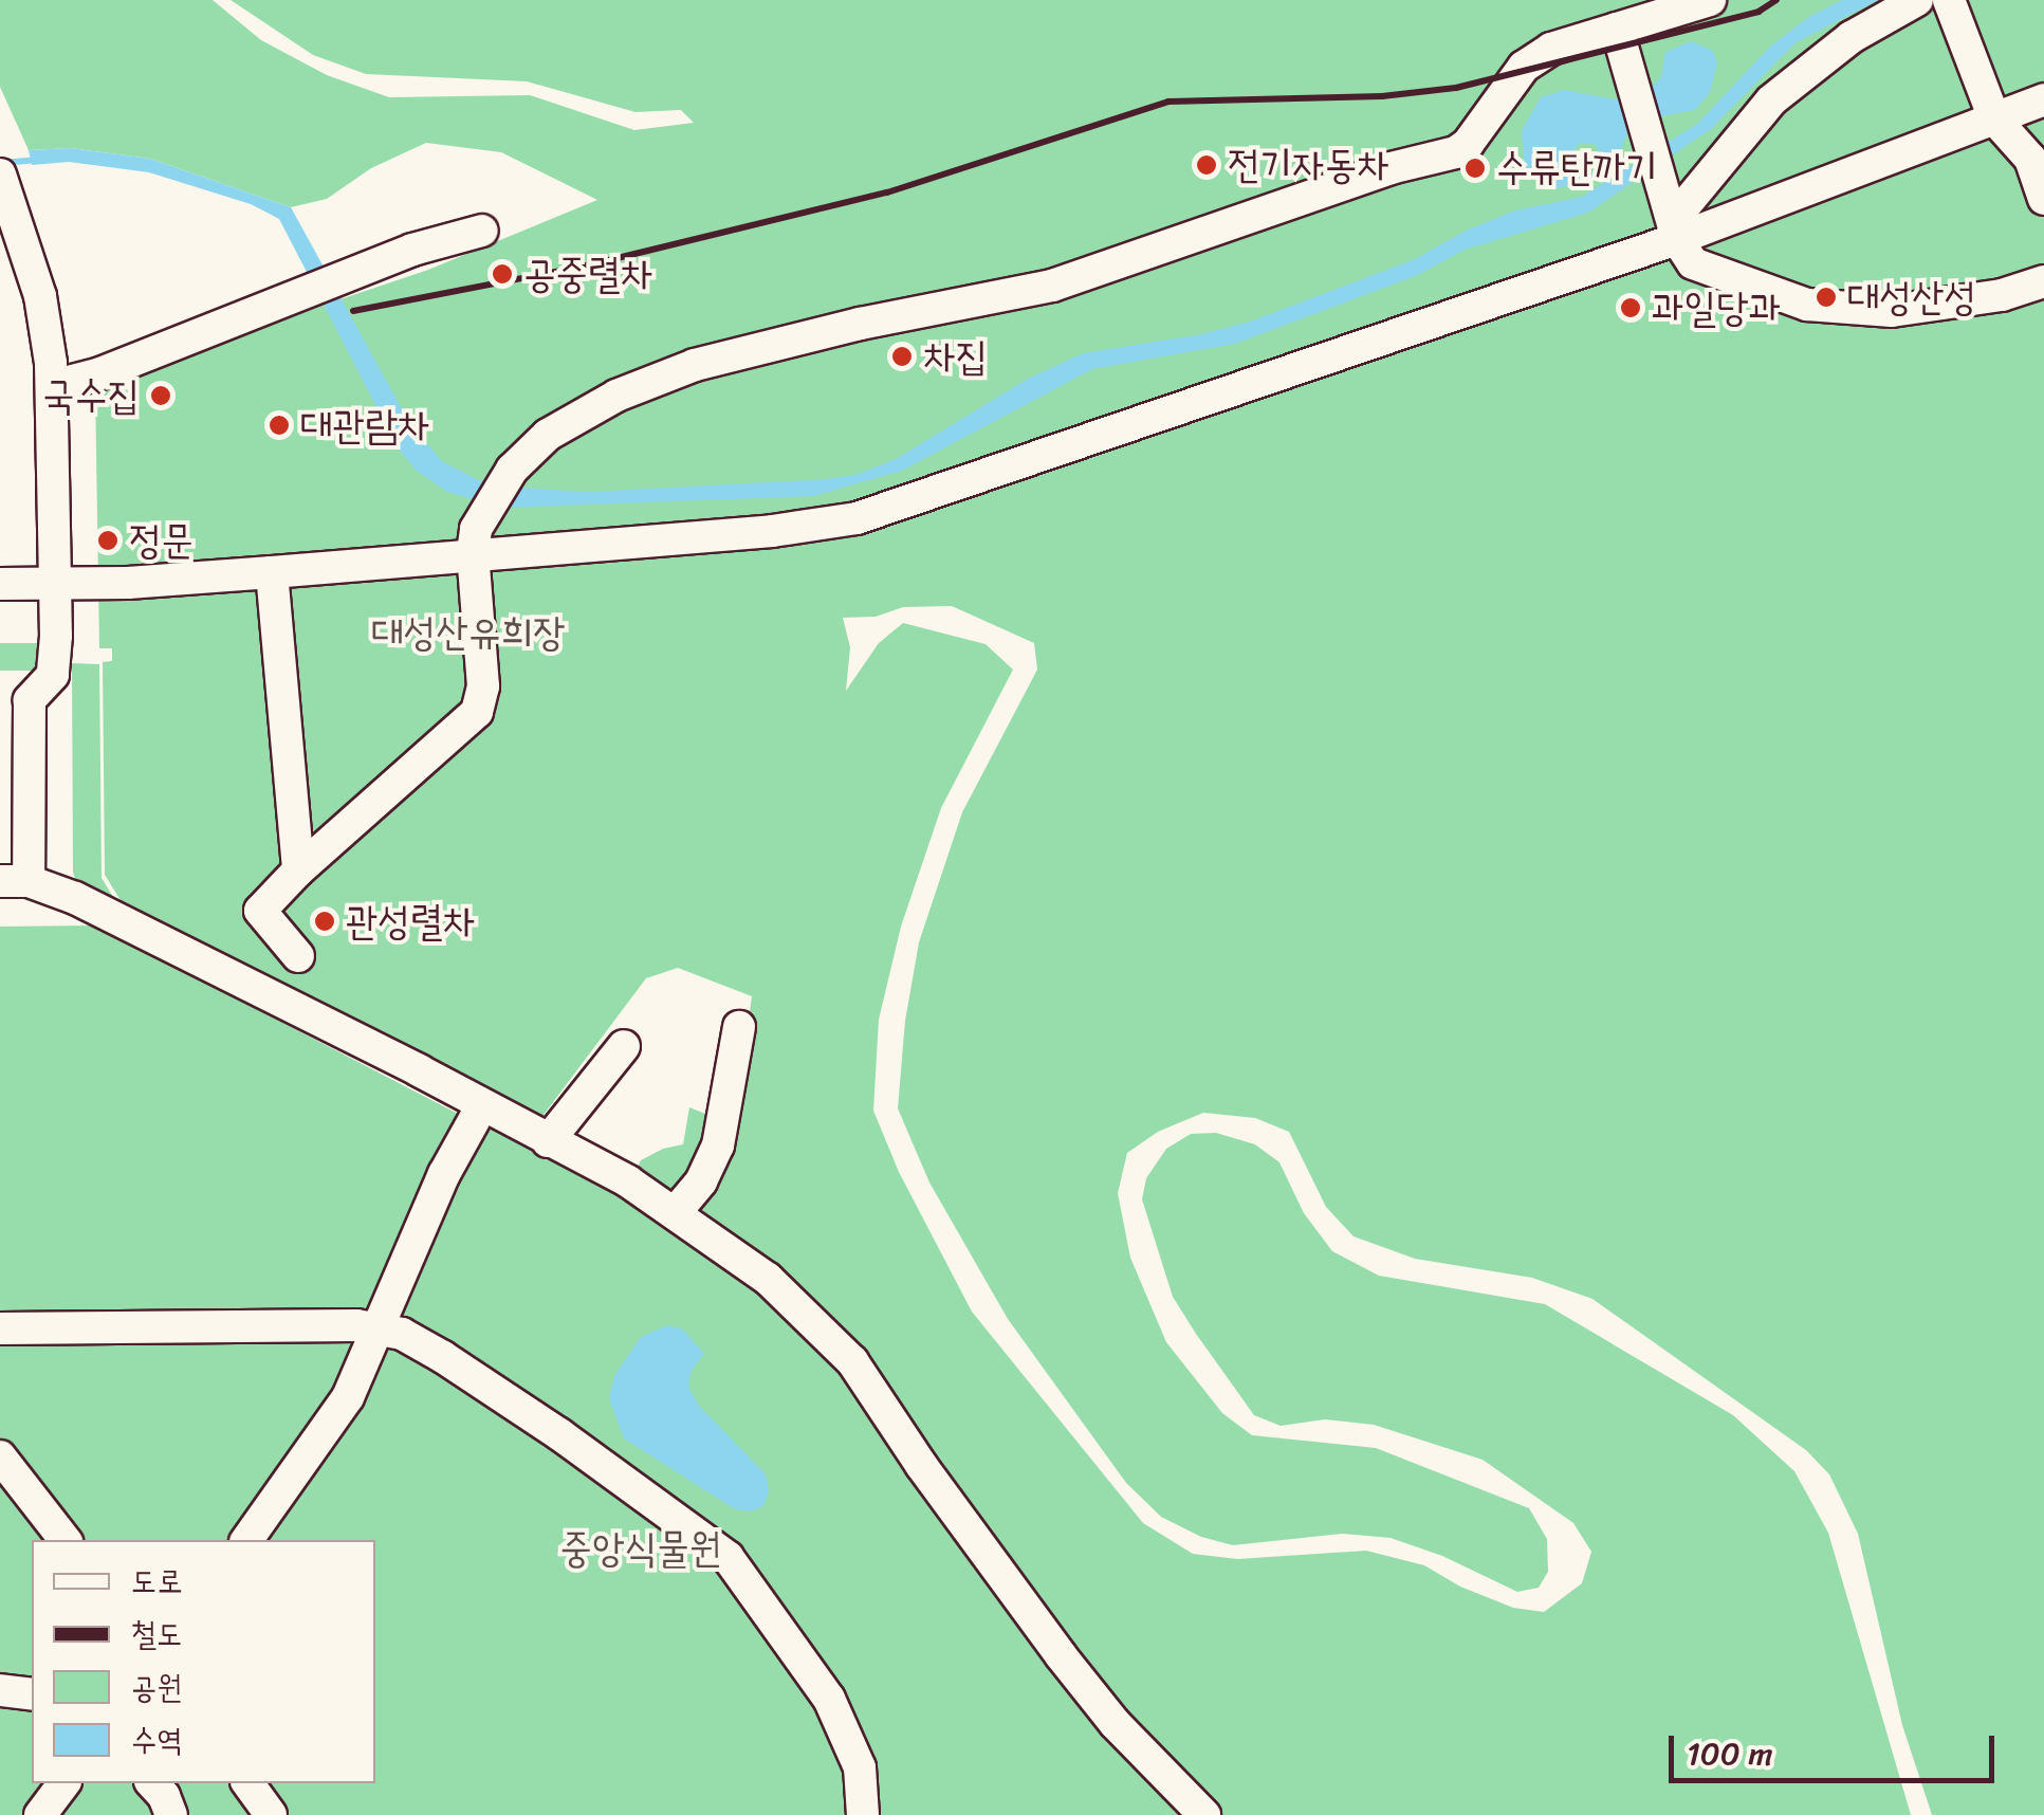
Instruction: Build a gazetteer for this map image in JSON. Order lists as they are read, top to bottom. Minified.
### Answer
{"parks":["대성산유희장","중앙식물원"],"places":["전기자동차","수류탄까기","공중렬차","대성산성","과일당과","차집","국수집","대관람차","정문","관성렬차"],"legend":["도로","철도","공원","수역"],"scale_bar":"100 m"}
